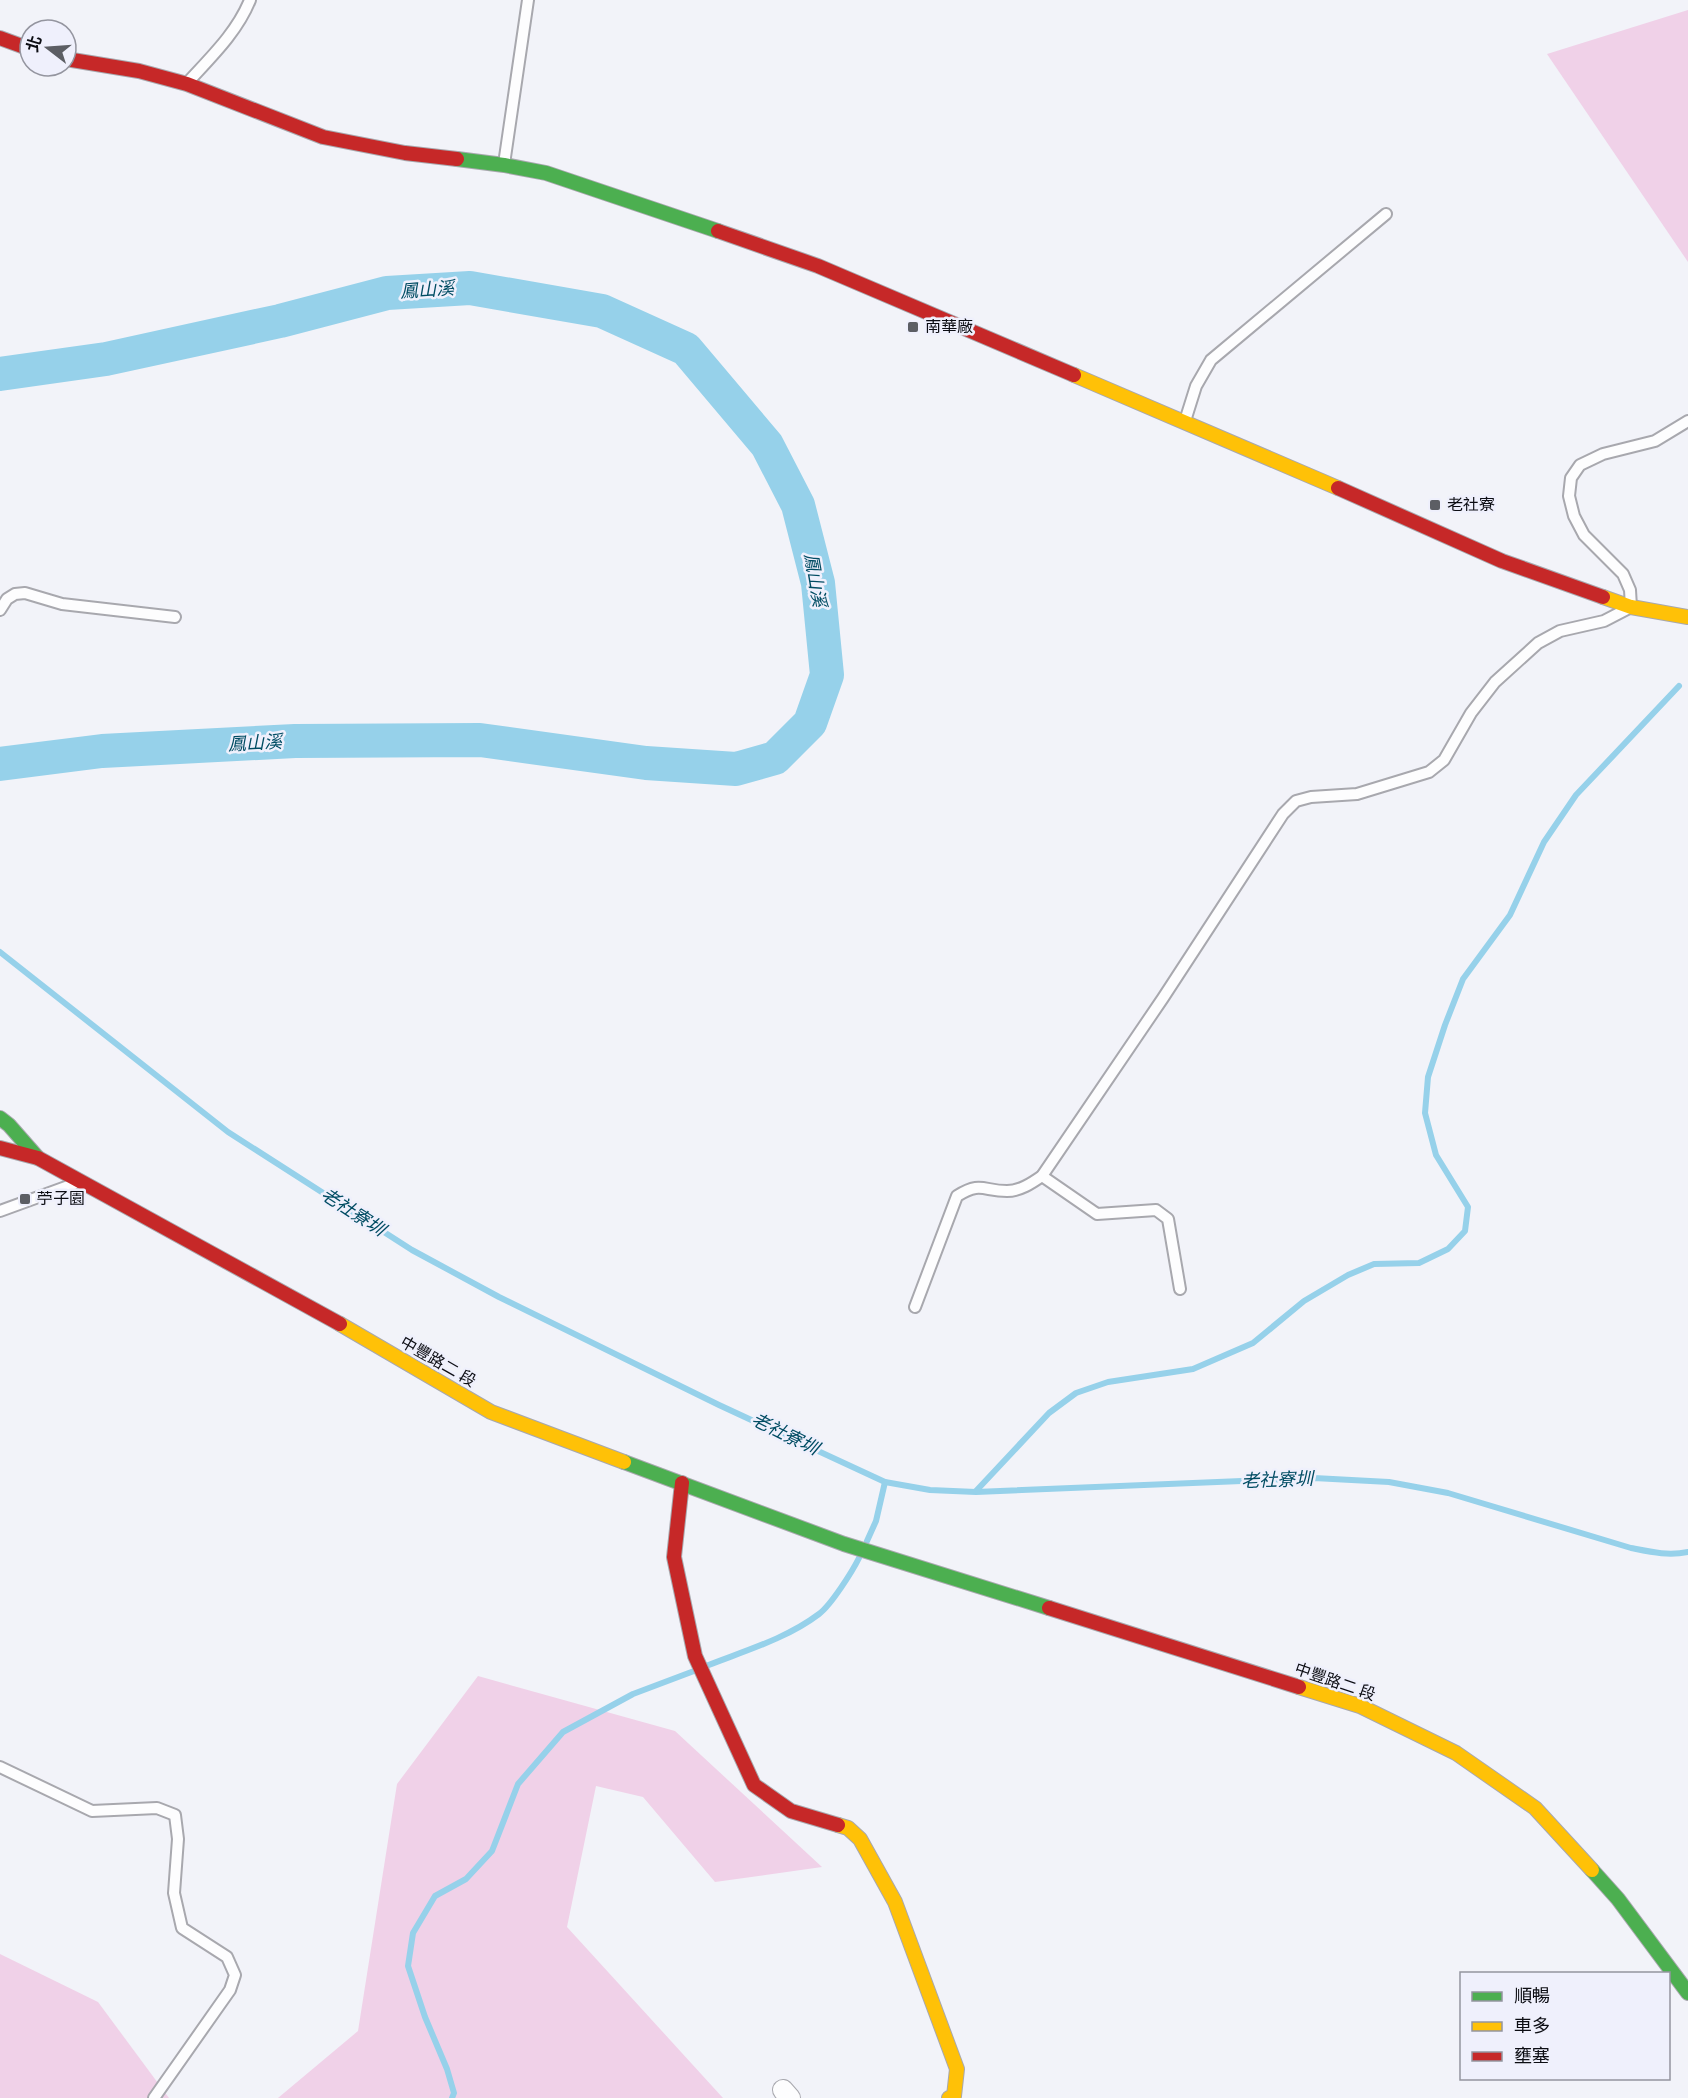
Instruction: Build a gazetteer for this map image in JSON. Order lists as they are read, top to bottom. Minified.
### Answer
{"streets":{"street":["中豐路二 段"]},"water":["鳳山溪","老社寮圳"],"places":{"transit":["南華廠","老社寮","苧子園"]},"legend":["順暢","車多","壅塞"],"north":"left"}
